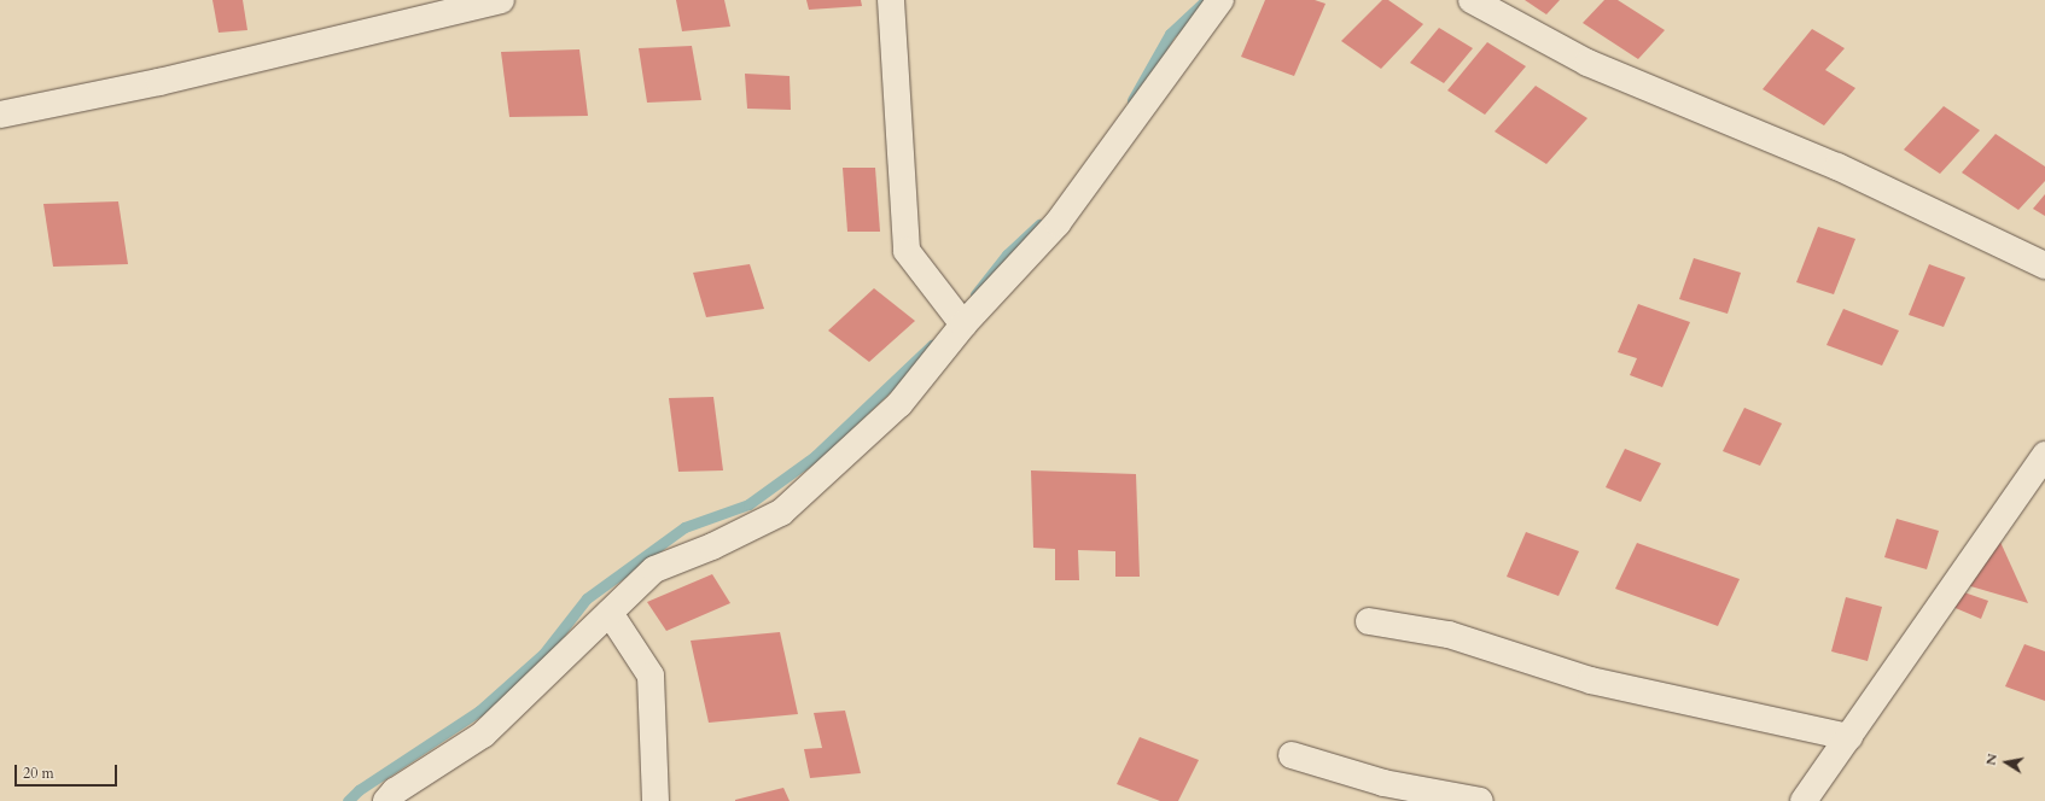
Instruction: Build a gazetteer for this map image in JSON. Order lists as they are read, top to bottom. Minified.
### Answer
{"scale_bar":"20 m","north":"left"}
